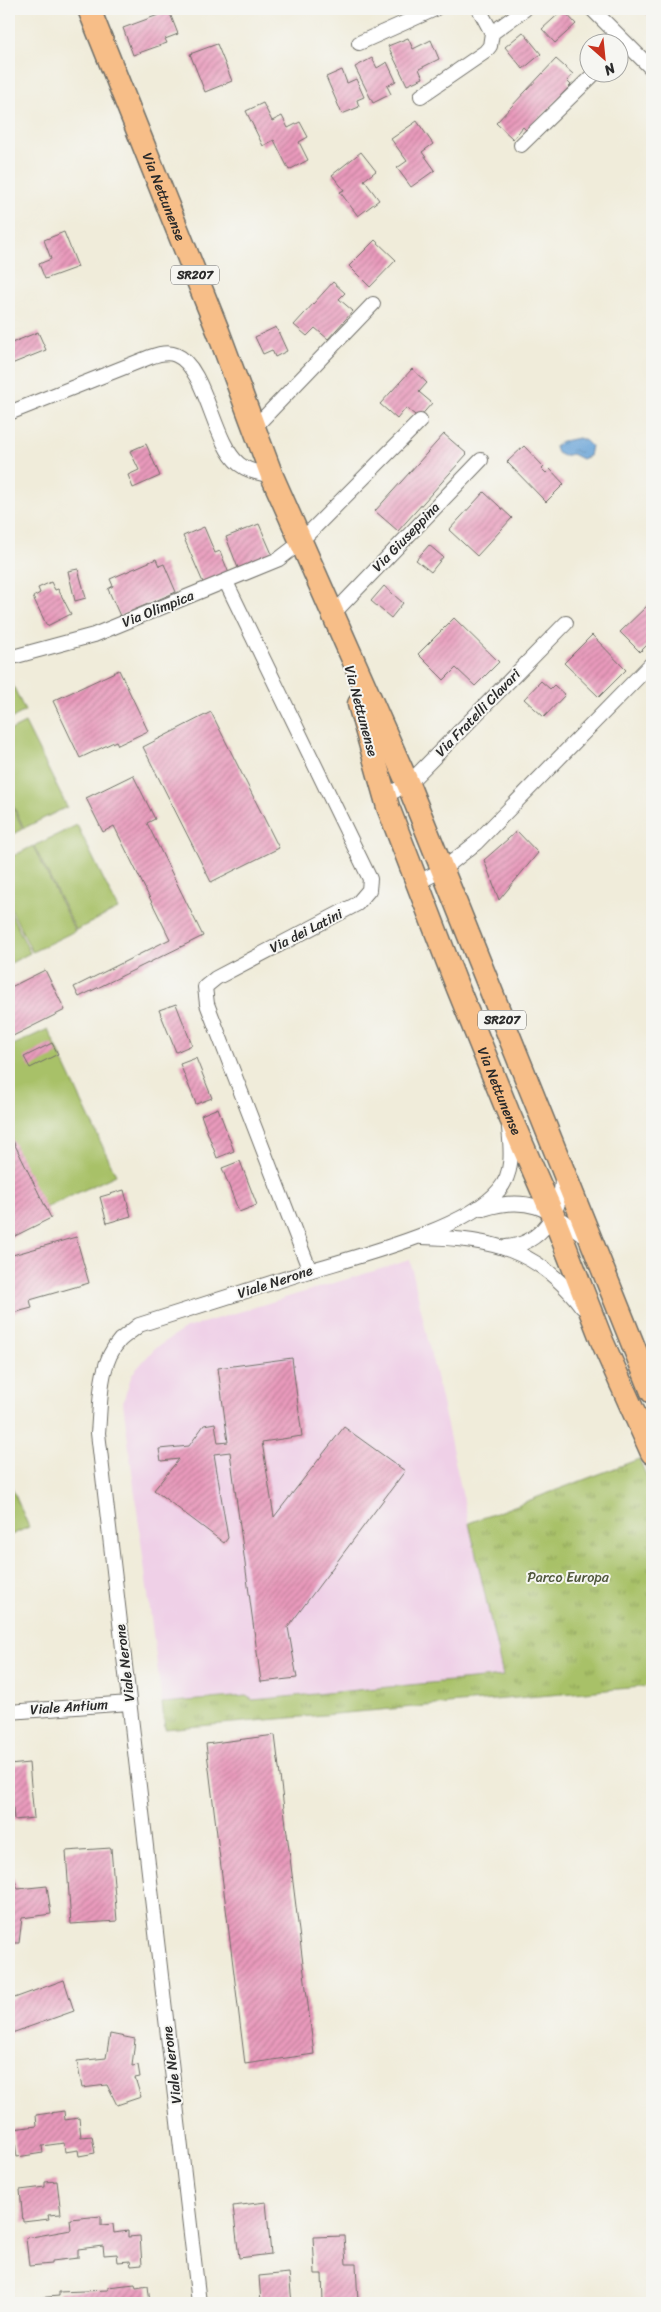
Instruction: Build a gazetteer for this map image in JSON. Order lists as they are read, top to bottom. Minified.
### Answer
{"streets":{"main road":["Via Nettunense","SR207"],"street":["Via Giuseppina","Via Olimpica","Via Fratelli Clavari","Via dei Latini","Viale Nerone","Viale Antium"]},"crossings":[["Via Nettunense","Via Giuseppina"],["Via Nettunense","Via Olimpica"],["Via Nettunense","Via Fratelli Clavari"],["Via Nettunense","Viale Nerone"],["Via Olimpica","Via dei Latini"],["Via dei Latini","Viale Nerone"],["Viale Nerone","Viale Antium"]],"parks":["Parco Europa"],"north":"bottom right"}
